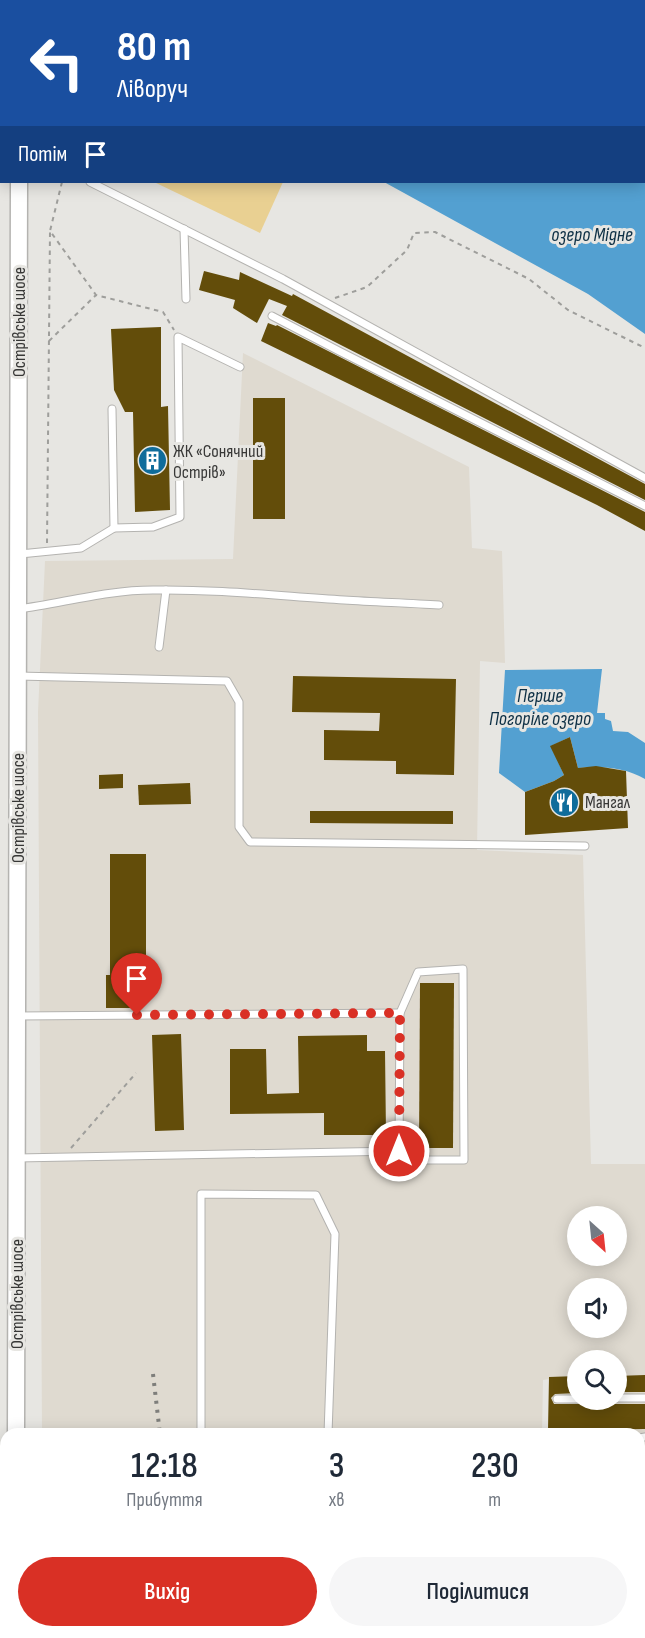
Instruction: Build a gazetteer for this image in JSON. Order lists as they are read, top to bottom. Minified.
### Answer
{"streets":{"street":["Острівське шосе"]},"water":["озеро Мідне","Перше Погоріле озеро"],"places":{"building":["ЖК «Сонячний Острів»"],"restaurant":["Мангал"]},"north":"bottom right","page":{"turn":["80 m","Ліворуч"],"then":"Потім","eta":["12:18","Прибуття","3","хв","230","m"],"buttons":["Вихід","Поділитися"]}}
